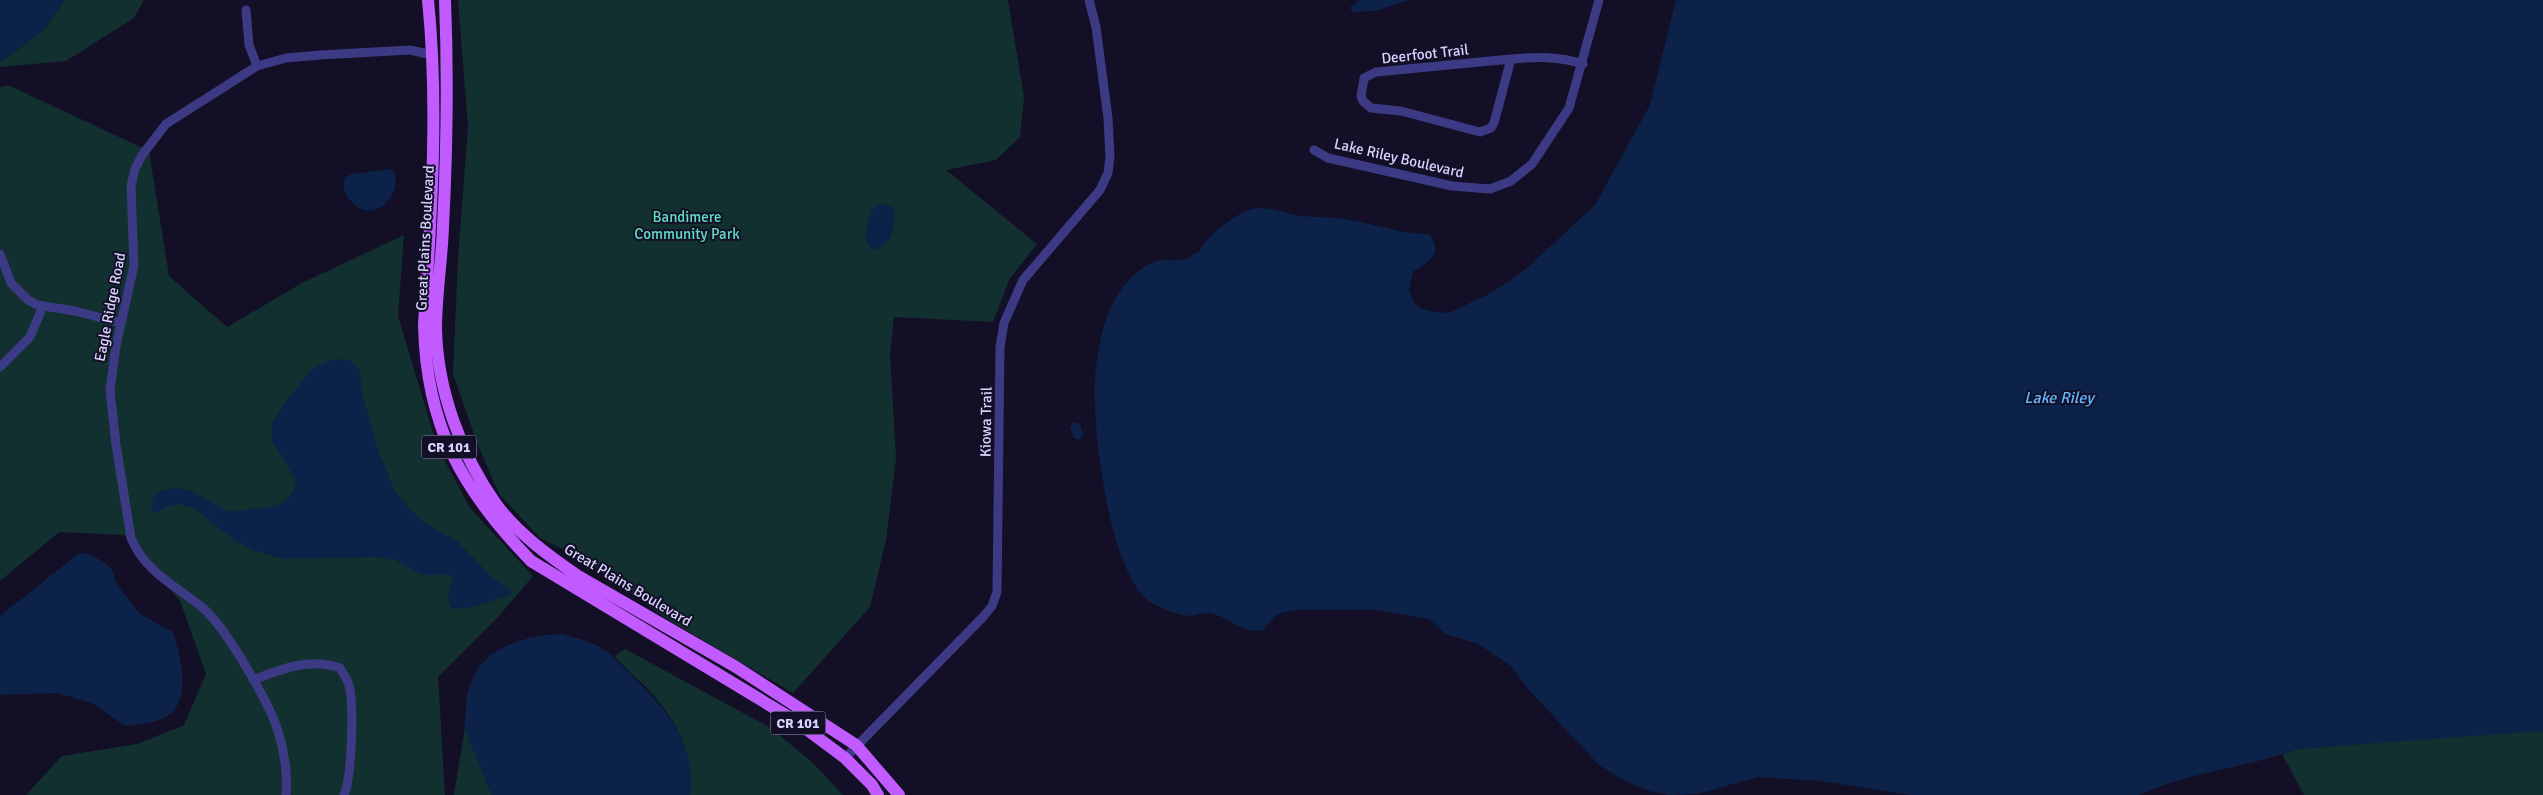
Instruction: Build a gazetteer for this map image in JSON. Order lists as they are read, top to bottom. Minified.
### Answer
{"streets":{"main road":["Great Plains Boulevard","CR 101"],"street":["Deerfoot Trail","Lake Riley Boulevard","Eagle Ridge Road","Kiowa Trail"]},"crossings":[["Deerfoot Trail","Lake Riley Boulevard"],["Great Plains Boulevard","Eagle Ridge Road"],["Great Plains Boulevard","Kiowa Trail"]],"water":["Lake Riley"],"parks":["Bandimere Community Park"]}
